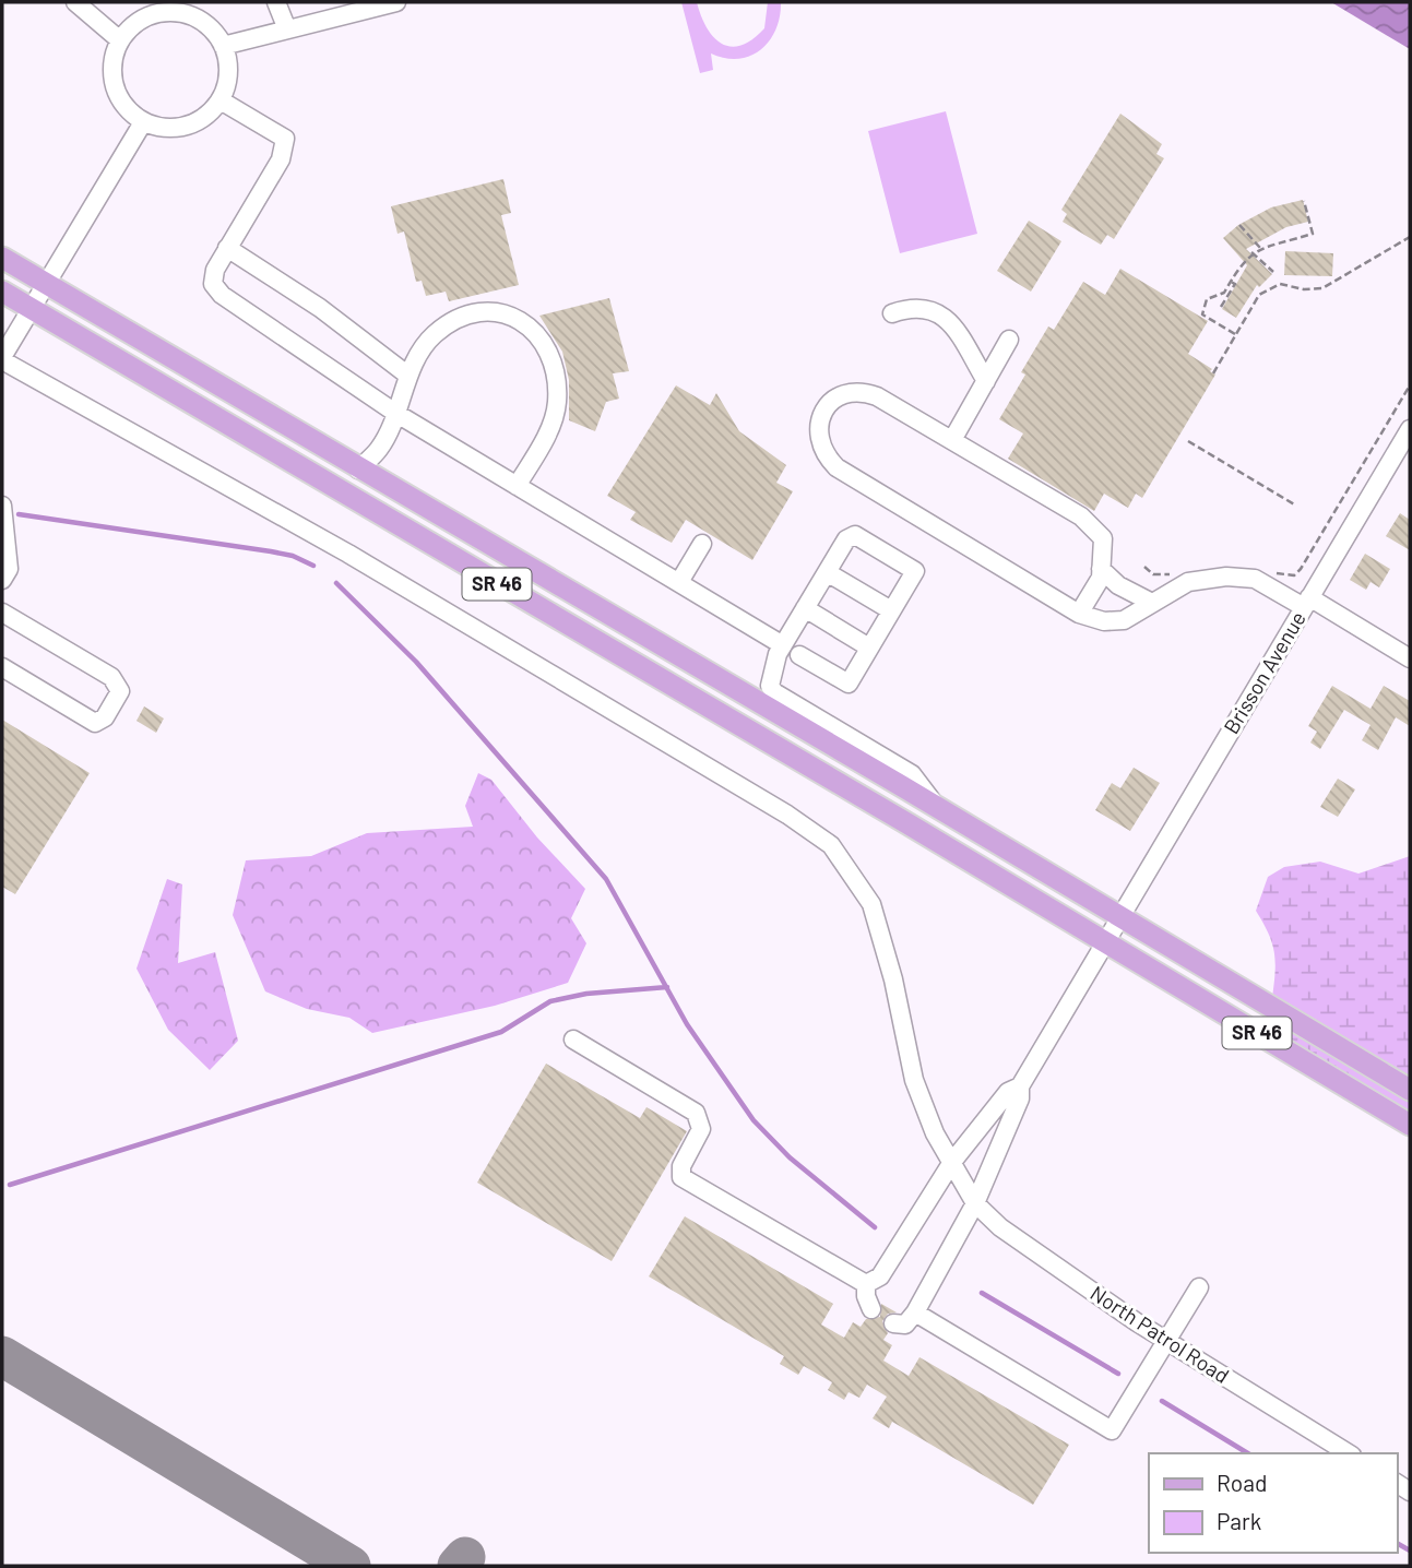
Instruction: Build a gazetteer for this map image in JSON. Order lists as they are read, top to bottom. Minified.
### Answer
{"streets":{"main road":["SR 46"],"street":["Brisson Avenue","North Patrol Road"]},"crossings":[["SR 46","Brisson Avenue"]],"legend":["Road","Park"]}
